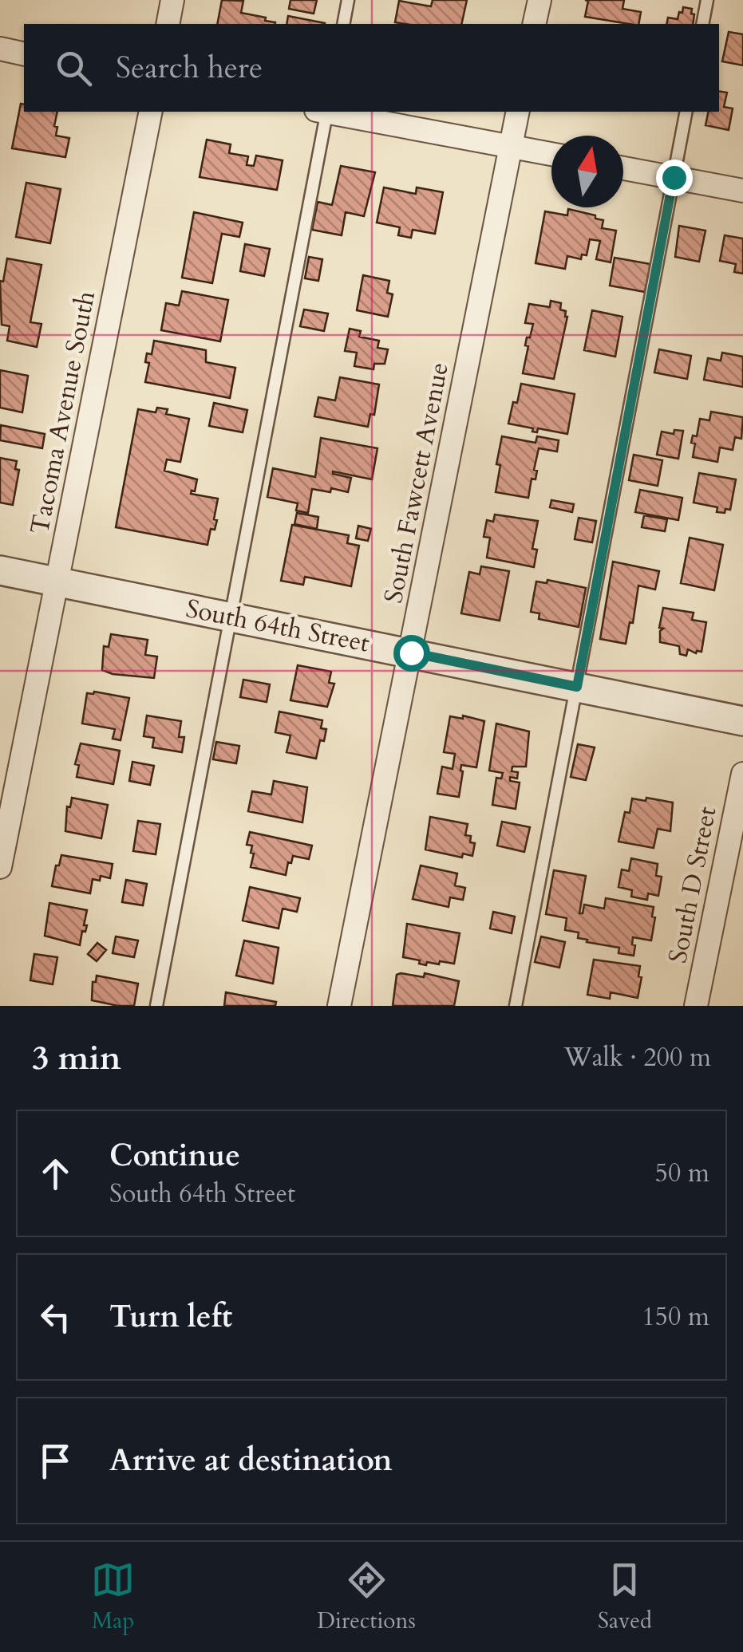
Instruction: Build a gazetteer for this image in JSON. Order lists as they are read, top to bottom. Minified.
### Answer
{"streets":{"street":["Tacoma Avenue South","South Fawcett Avenue","South 64th Street","South D Street"]},"crossings":[["Tacoma Avenue South","South 64th Street"],["South Fawcett Avenue","South 64th Street"]],"north":"top","page":{"search":"Search here","heading":["3 min","Walk · 200 m"],"list":[["Continue","South 64th Street","50 m"],["Turn left","150 m"],"Arrive at destination"],"nav":["Map","Directions","Saved"]}}
